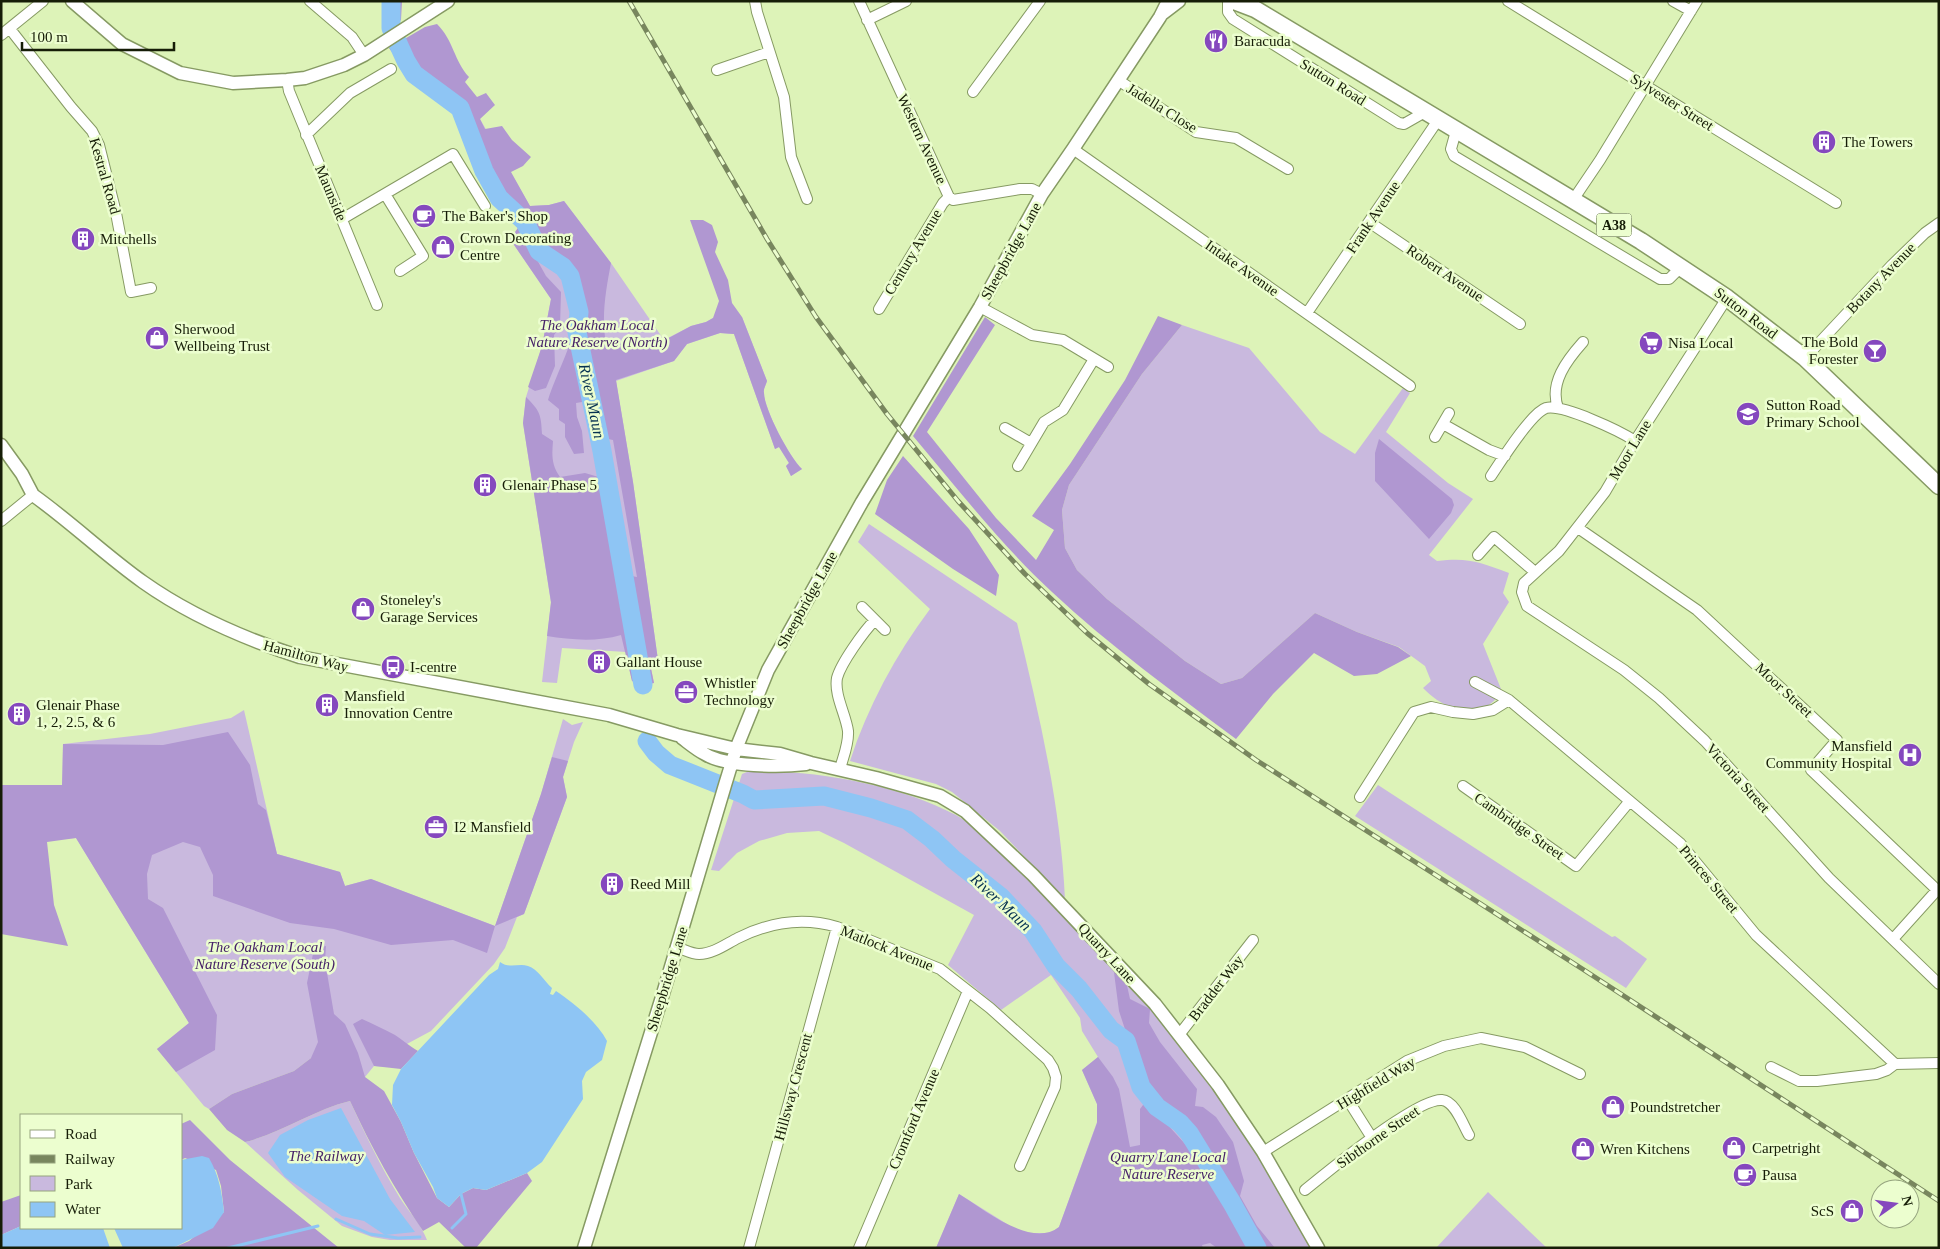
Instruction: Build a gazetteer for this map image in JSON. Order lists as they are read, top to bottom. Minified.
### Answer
{"streets":{"highway":["Sutton Road","A38"],"street":["Sylvester Street","Jadella Close","Western Avenue","Kestral Road","Maunside","Frank Avenue","Sheepbridge Lane","Century Avenue","Intake Avenue","Robert Avenue","Botany Avenue","Moor Lane","Hamilton Way","Moor Street","Victoria Street","Cambridge Street","Princes Street","Matlock Avenue","Quarry Lane","Bradder Way","Highfield Way","Hillsway Crescent","Cromford Avenue","Sibthorne Street"]},"crossings":[["Sutton Road","Frank Avenue"],["Sutton Road","Botany Avenue"],["Sutton Road","Moor Lane"],["Jadella Close","Sheepbridge Lane"],["Western Avenue","Sheepbridge Lane"],["Western Avenue","Century Avenue"],["Frank Avenue","Intake Avenue"],["Frank Avenue","Robert Avenue"],["Sheepbridge Lane","Intake Avenue"],["Sheepbridge Lane","Hamilton Way"],["Sheepbridge Lane","Matlock Avenue"],["Sheepbridge Lane","Quarry Lane"],["Moor Lane","Moor Street"],["Moor Lane","Victoria Street"],["Hamilton Way","Quarry Lane"],["Moor Street","Victoria Street"],["Cambridge Street","Princes Street"],["Matlock Avenue","Hillsway Crescent"],["Matlock Avenue","Cromford Avenue"],["Quarry Lane","Bradder Way"],["Quarry Lane","Highfield Way"]],"water":["River Maun"],"parks":["The Oakham Local Nature Reserve (North)","The Oakham Local Nature Reserve (South)","The Railway","Quarry Lane Local Nature Reserve"],"places":{"restaurant":["Baracuda"],"building":["The Towers","Mitchells","Glenair Phase 5","Gallant House","Mansfield Innovation Centre","Glenair Phase 1, 2, 2.5, & 6","Reed Mill"],"cafe":["The Baker's Shop","Pausa"],"shop":["Crown Decorating Centre","Sherwood Wellbeing Trust","Stoneley's Garage Services","Poundstretcher","Carpetright","Wren Kitchens","ScS"],"supermarket":["Nisa Local"],"bar":["The Bold Forester"],"school or university":["Sutton Road Primary School"],"bus stop":["I-centre"],"office":["Whistler Technology","I2 Mansfield"],"hospital":["Mansfield Community Hospital"]},"legend":["Road","Railway","Park","Water"],"scale_bar":"100 m","north":"right"}
